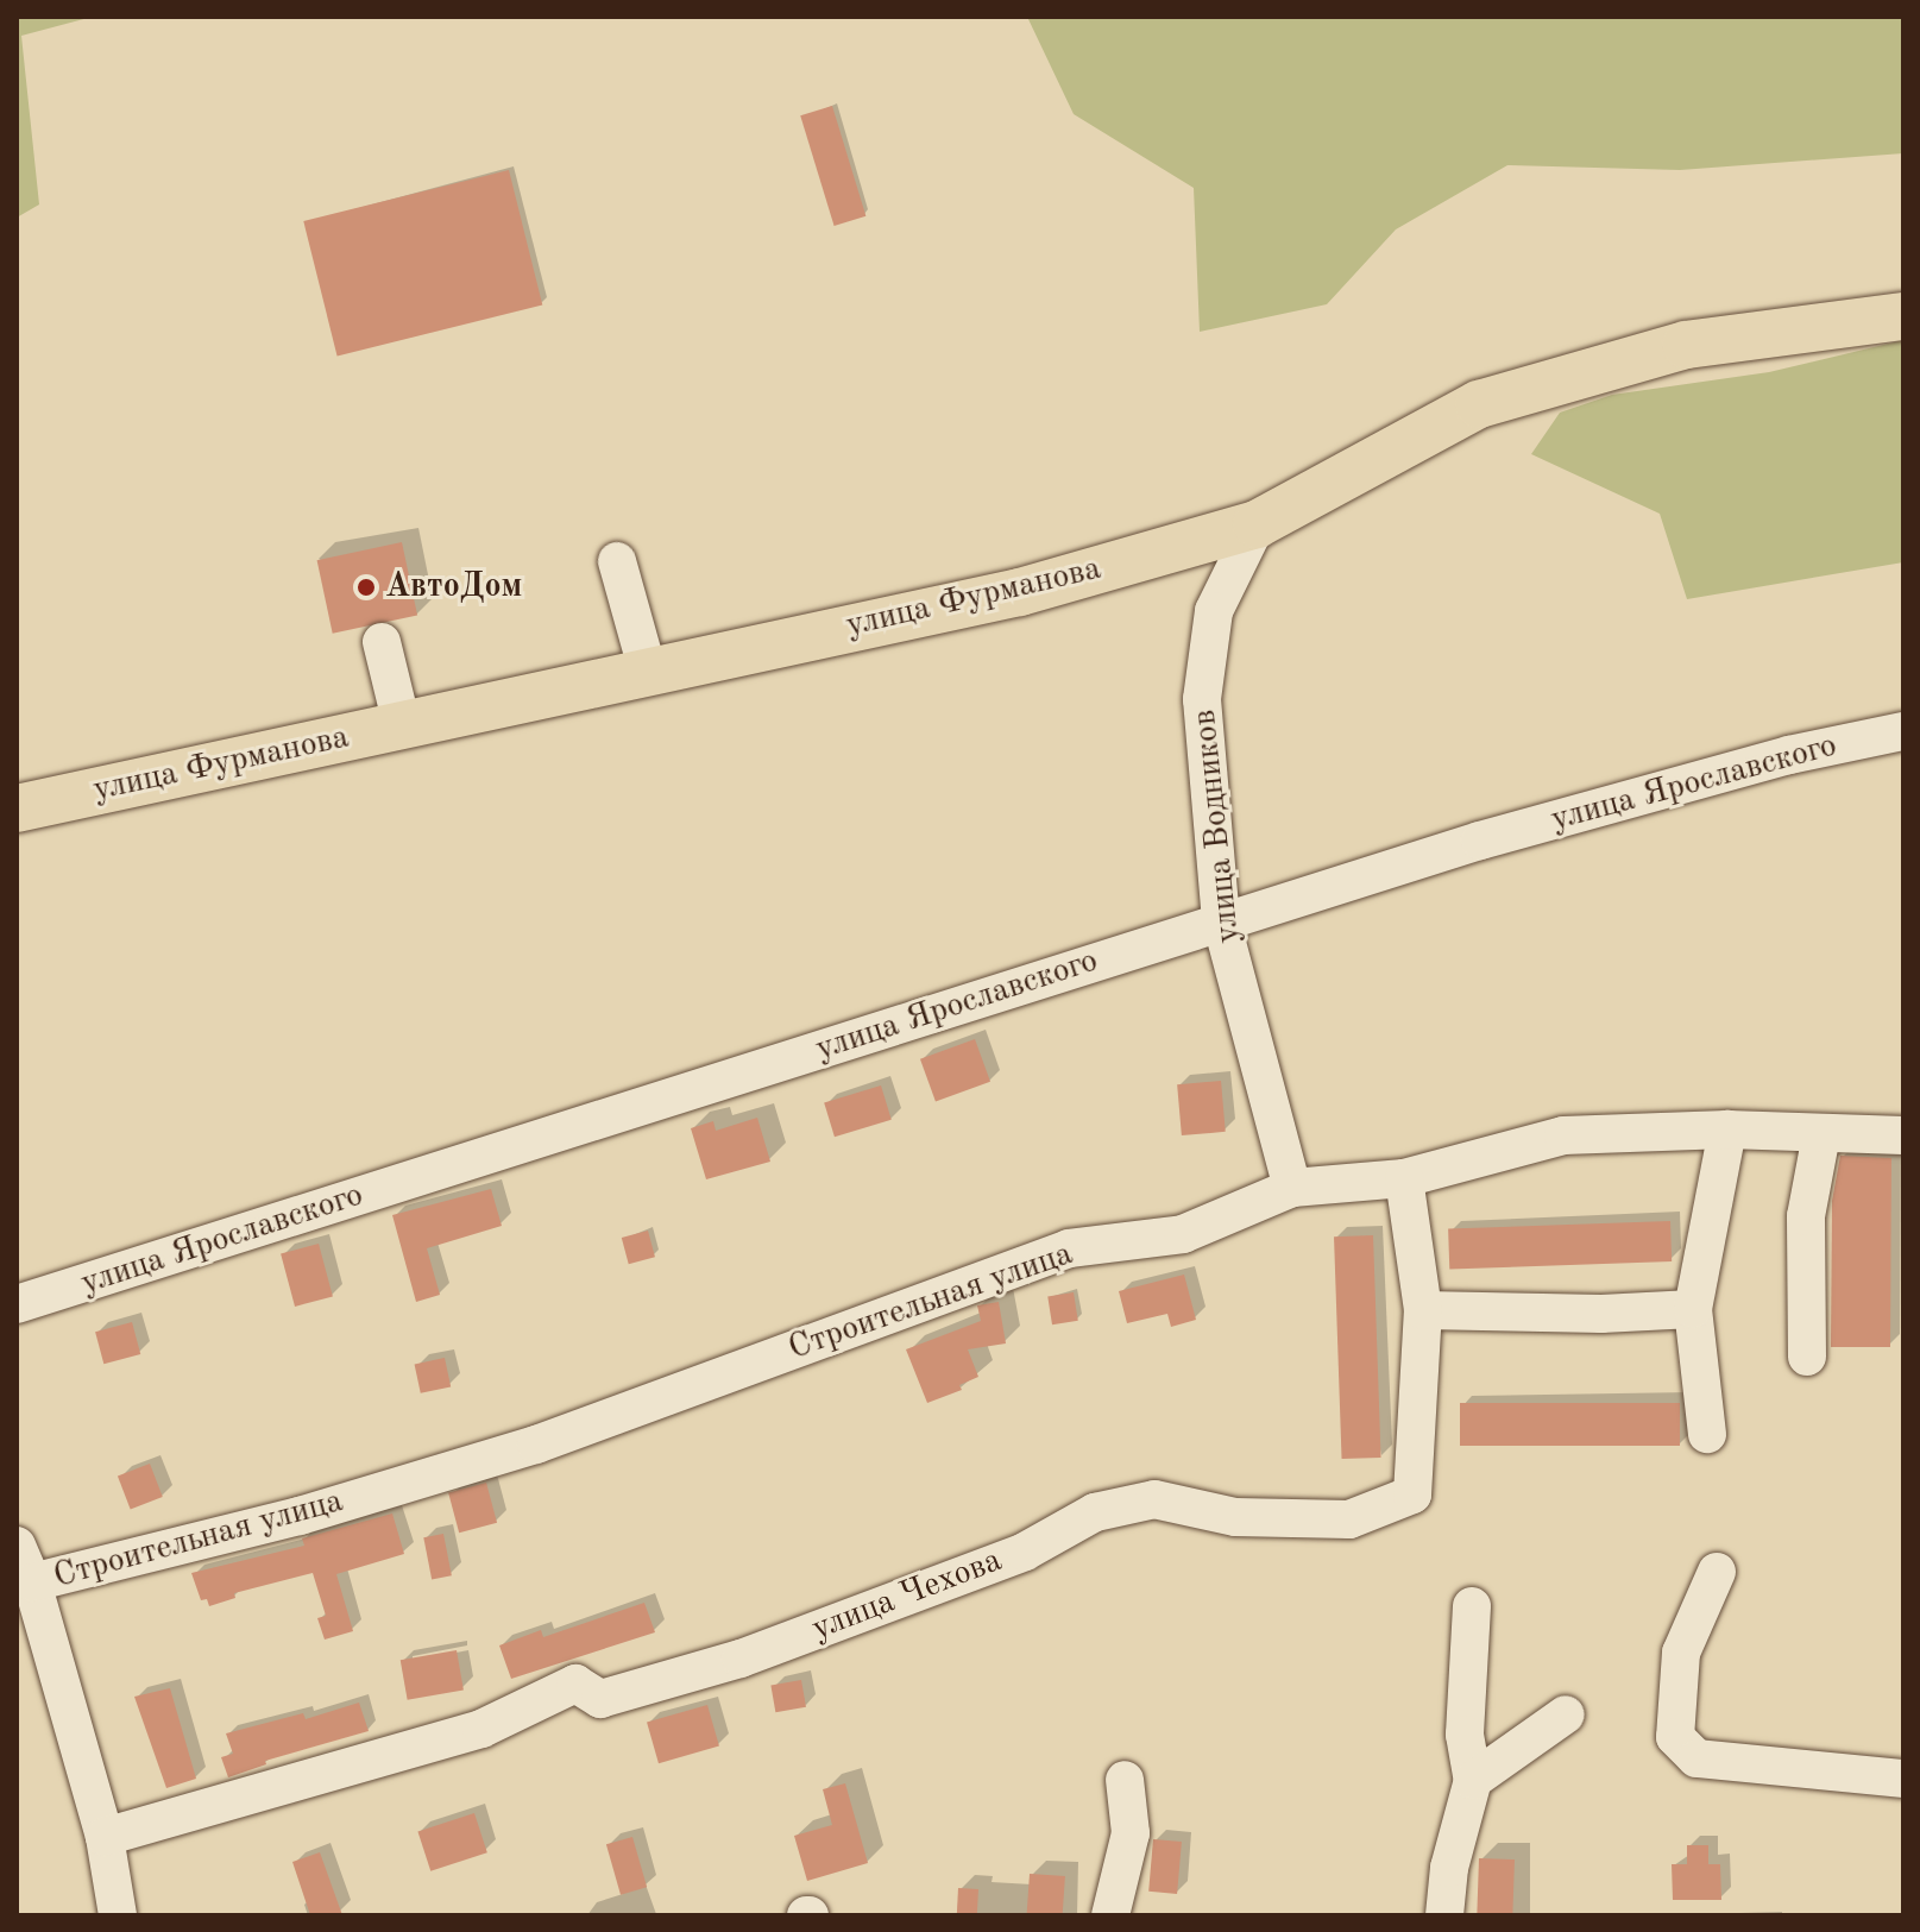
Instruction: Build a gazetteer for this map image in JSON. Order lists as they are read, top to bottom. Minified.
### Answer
{"streets":{"main road":["улица Фурманова"],"street":["улица Ярославского","улица Водников","Строительная улица","улица Чехова"]},"crossings":[["улица Фурманова","улица Водников"],["улица Ярославского","улица Водников"],["улица Водников","Строительная улица"],["Строительная улица","улица Чехова"]],"places":["АвтоДом"]}
